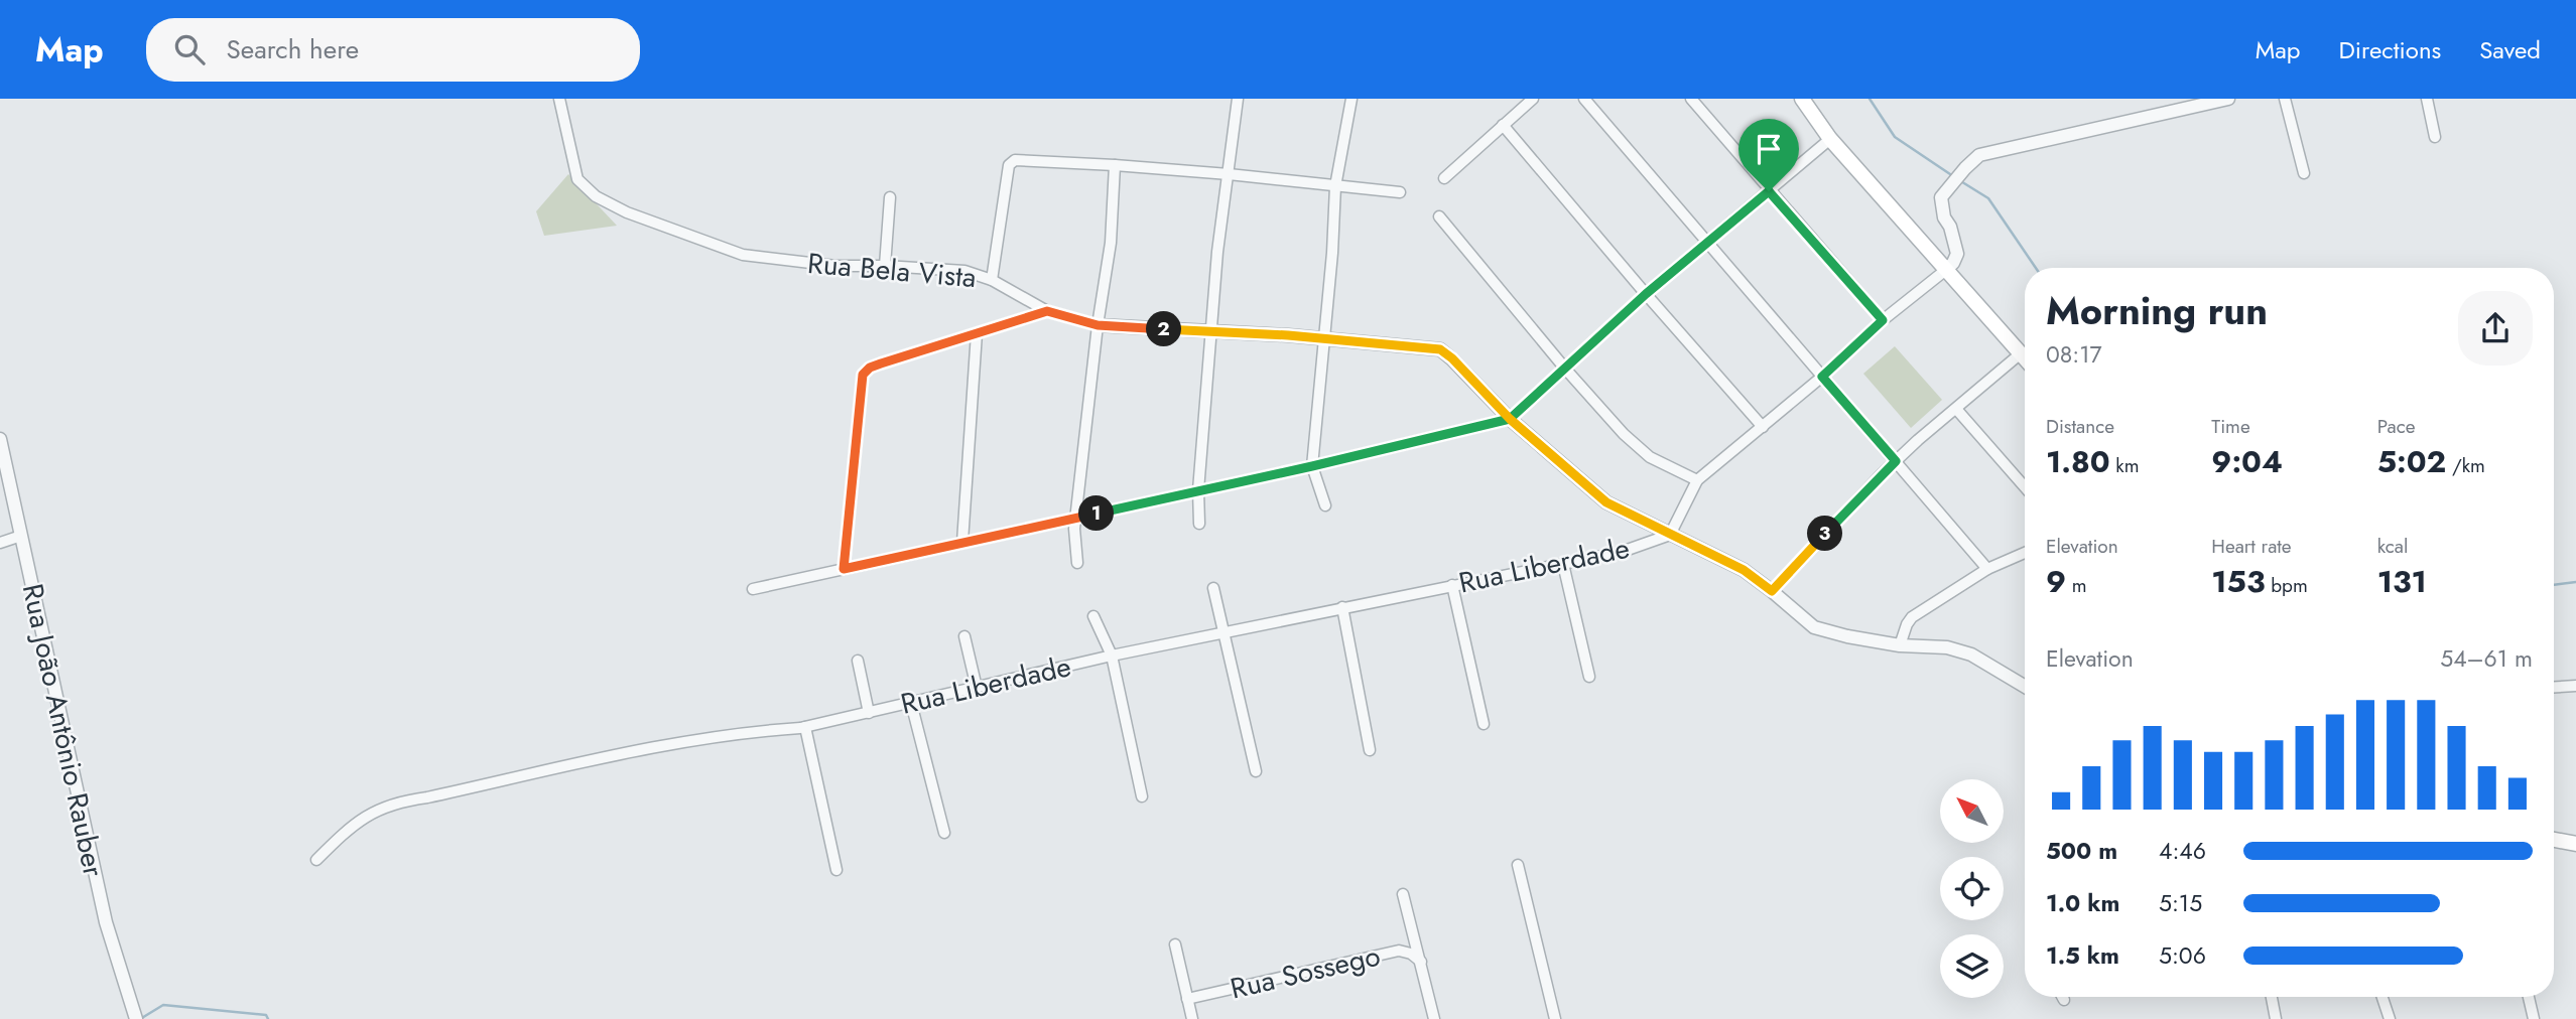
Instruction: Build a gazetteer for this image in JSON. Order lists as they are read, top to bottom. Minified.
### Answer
{"streets":{"street":["Rua Bela Vista","Rua Liberdade","Rua João Antônio Rauber","Rua Sossego"]},"crossings":[["Rua Bela Vista","Rua Liberdade"]],"north":"top left","page":{"header":"Map","search":"Search here","nav":["Map","Directions","Saved"],"heading":["Morning run","08:17"],"pins":["2","1","3"],"stats":[["Distance","1.80 km"],["Time","9:04"],["Pace","5:02 /km"],["Elevation","9 m"],["Heart rate","153 bpm"],["kcal","131"]],"chart":["Elevation","54–61 m"],"list":[{"name":"500 m","note":"4:46"},{"name":"1.0 km","note":"5:15"},{"name":"1.5 km","note":"5:06"}]}}
